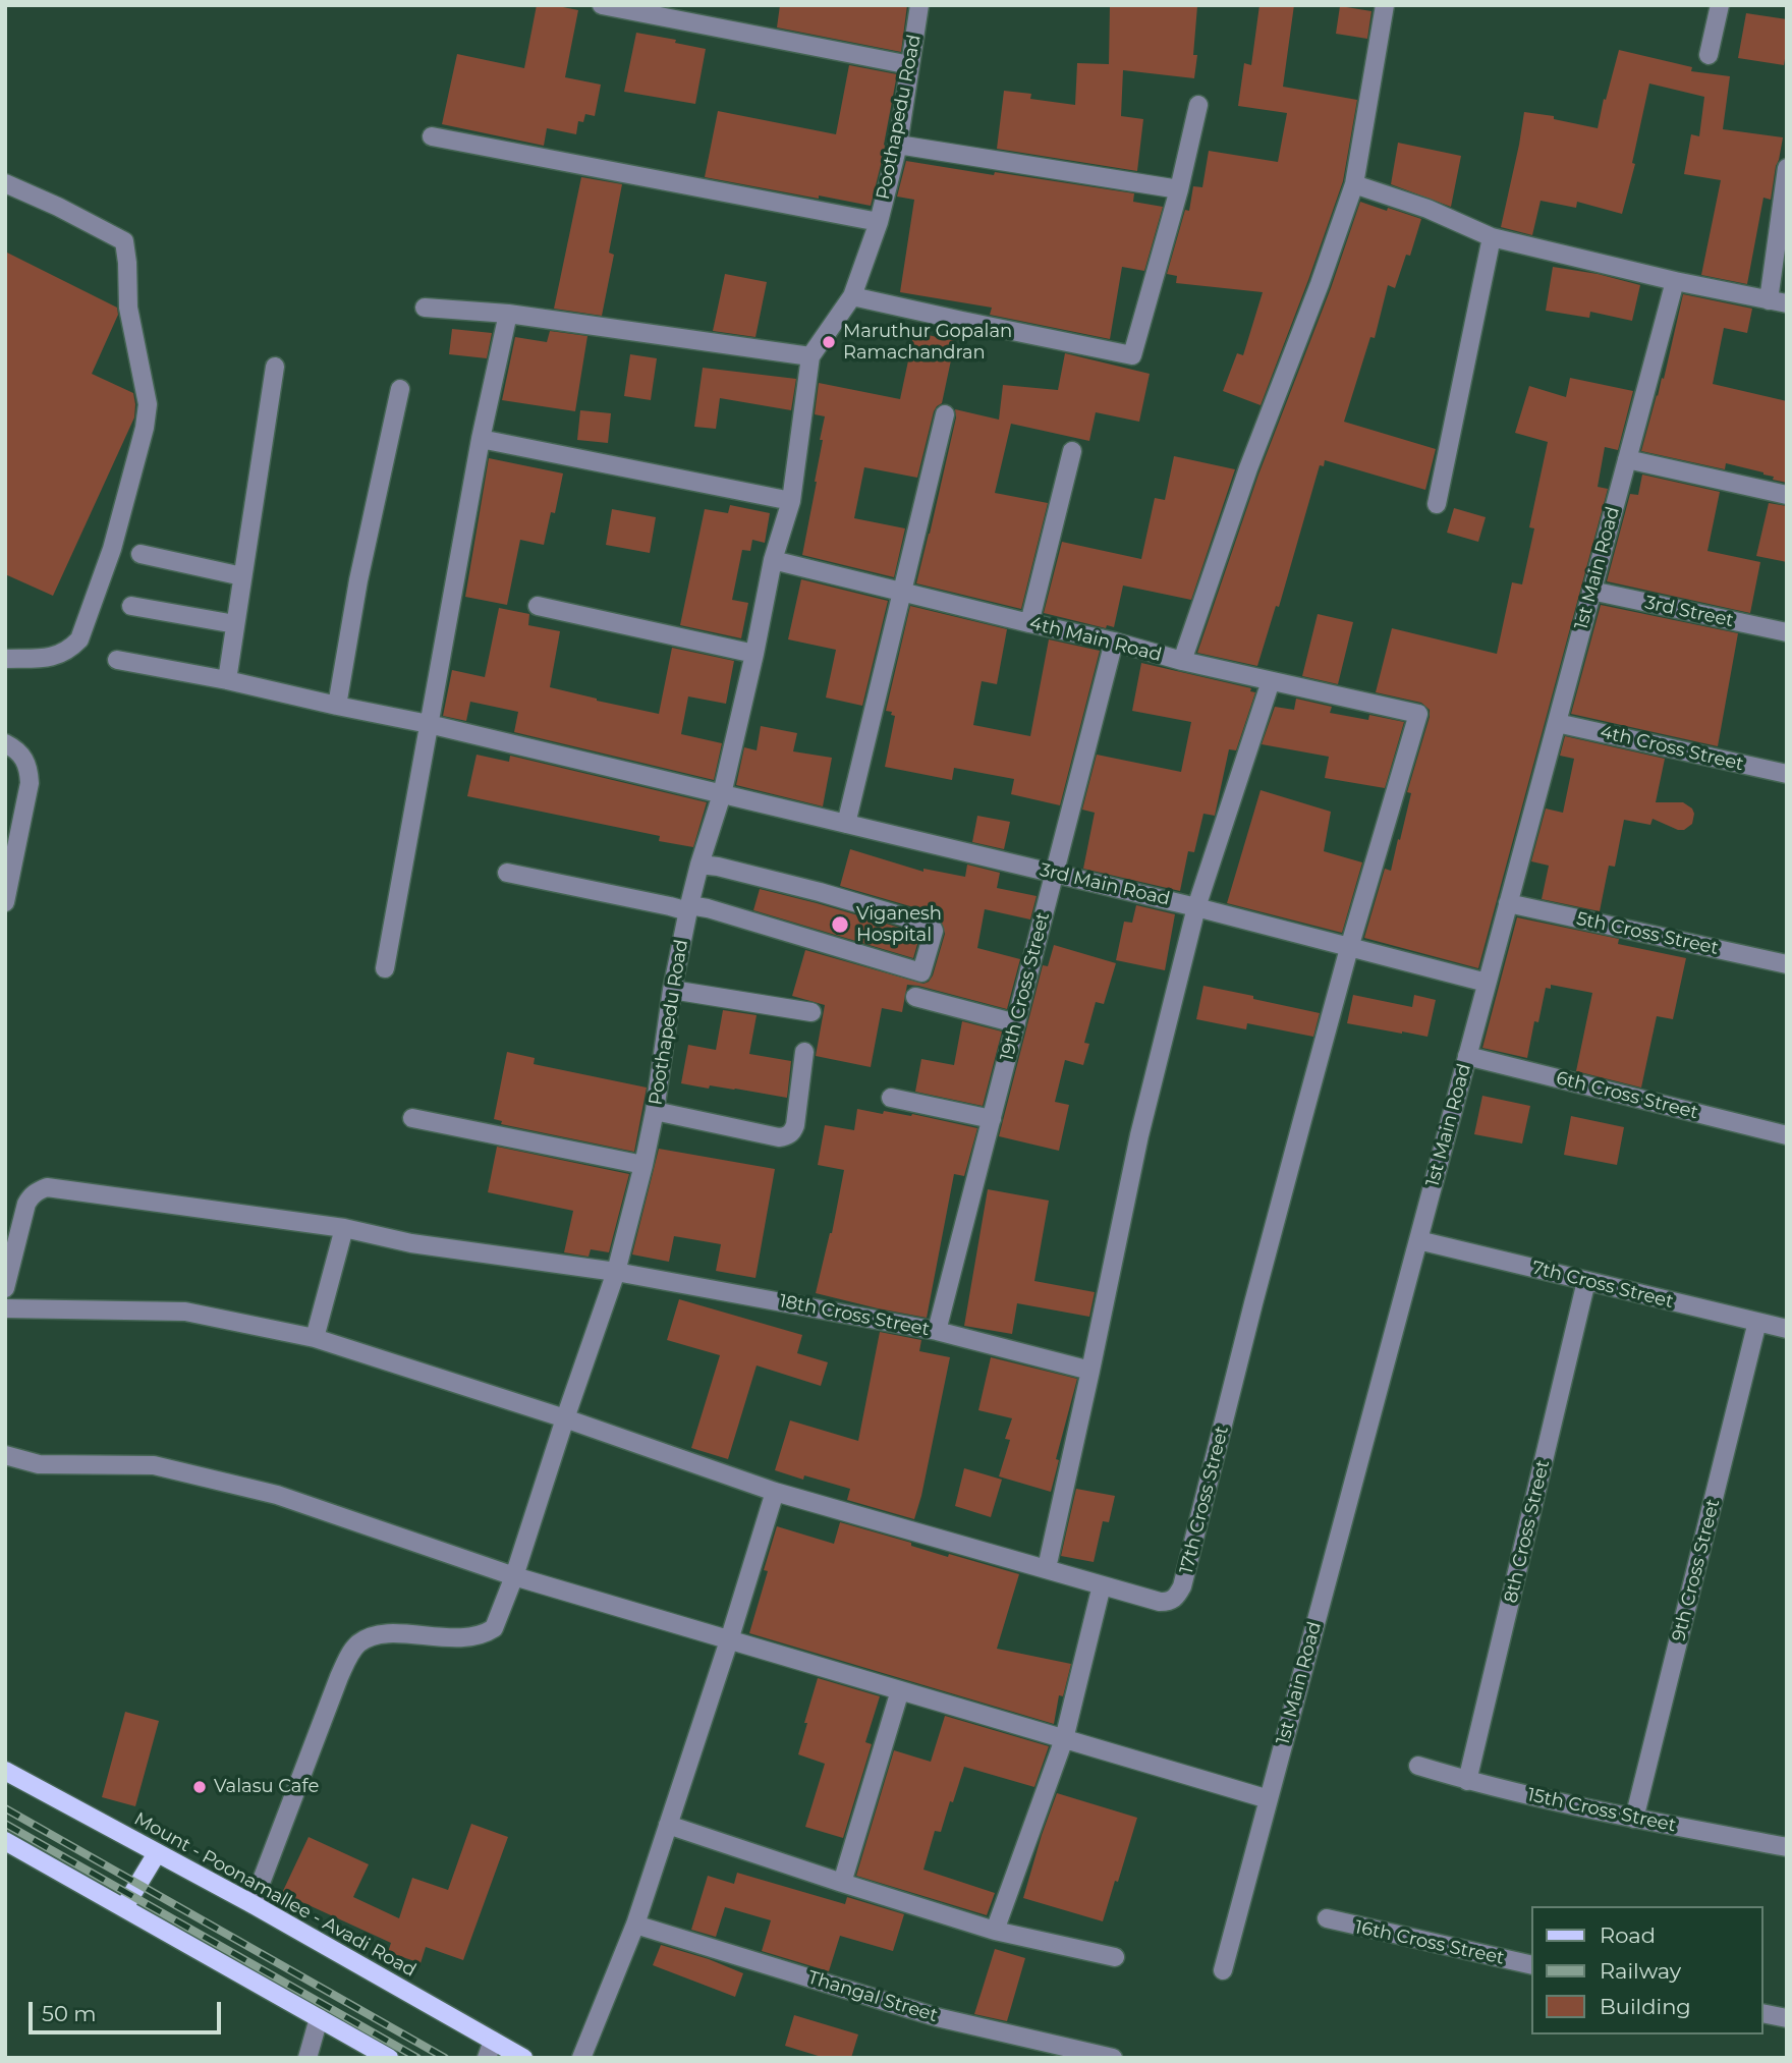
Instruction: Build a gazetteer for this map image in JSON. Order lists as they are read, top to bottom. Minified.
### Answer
{"streets":{"main road":["Mount - Poonamallee - Avadi Road"],"street":["Poothapedu Road","1st Main Road","3rd Street","4th Main Road","4th Cross Street","3rd Main Road","5th Cross Street","19th Cross Street","6th Cross Street","7th Cross Street","18th Cross Street","17th Cross Street","8th Cross Street","9th Cross Street","15th Cross Street","16th Cross Street","Thangal Street"]},"crossings":[["Poothapedu Road","4th Main Road"],["Poothapedu Road","3rd Main Road"],["Poothapedu Road","18th Cross Street"],["Poothapedu Road","17th Cross Street"],["Poothapedu Road","Mount - Poonamallee - Avadi Road"],["1st Main Road","3rd Street"],["1st Main Road","4th Cross Street"],["1st Main Road","3rd Main Road"],["1st Main Road","5th Cross Street"],["1st Main Road","6th Cross Street"],["1st Main Road","7th Cross Street"],["4th Main Road","3rd Main Road"],["4th Main Road","19th Cross Street"],["4th Main Road","17th Cross Street"],["3rd Main Road","19th Cross Street"],["3rd Main Road","17th Cross Street"],["19th Cross Street","18th Cross Street"],["7th Cross Street","8th Cross Street"],["7th Cross Street","9th Cross Street"],["8th Cross Street","15th Cross Street"],["9th Cross Street","15th Cross Street"]],"places":["Maruthur Gopalan Ramachandran","Viganesh Hospital","Valasu Cafe"],"legend":["Road","Railway","Building"],"scale_bar":"50 m"}
